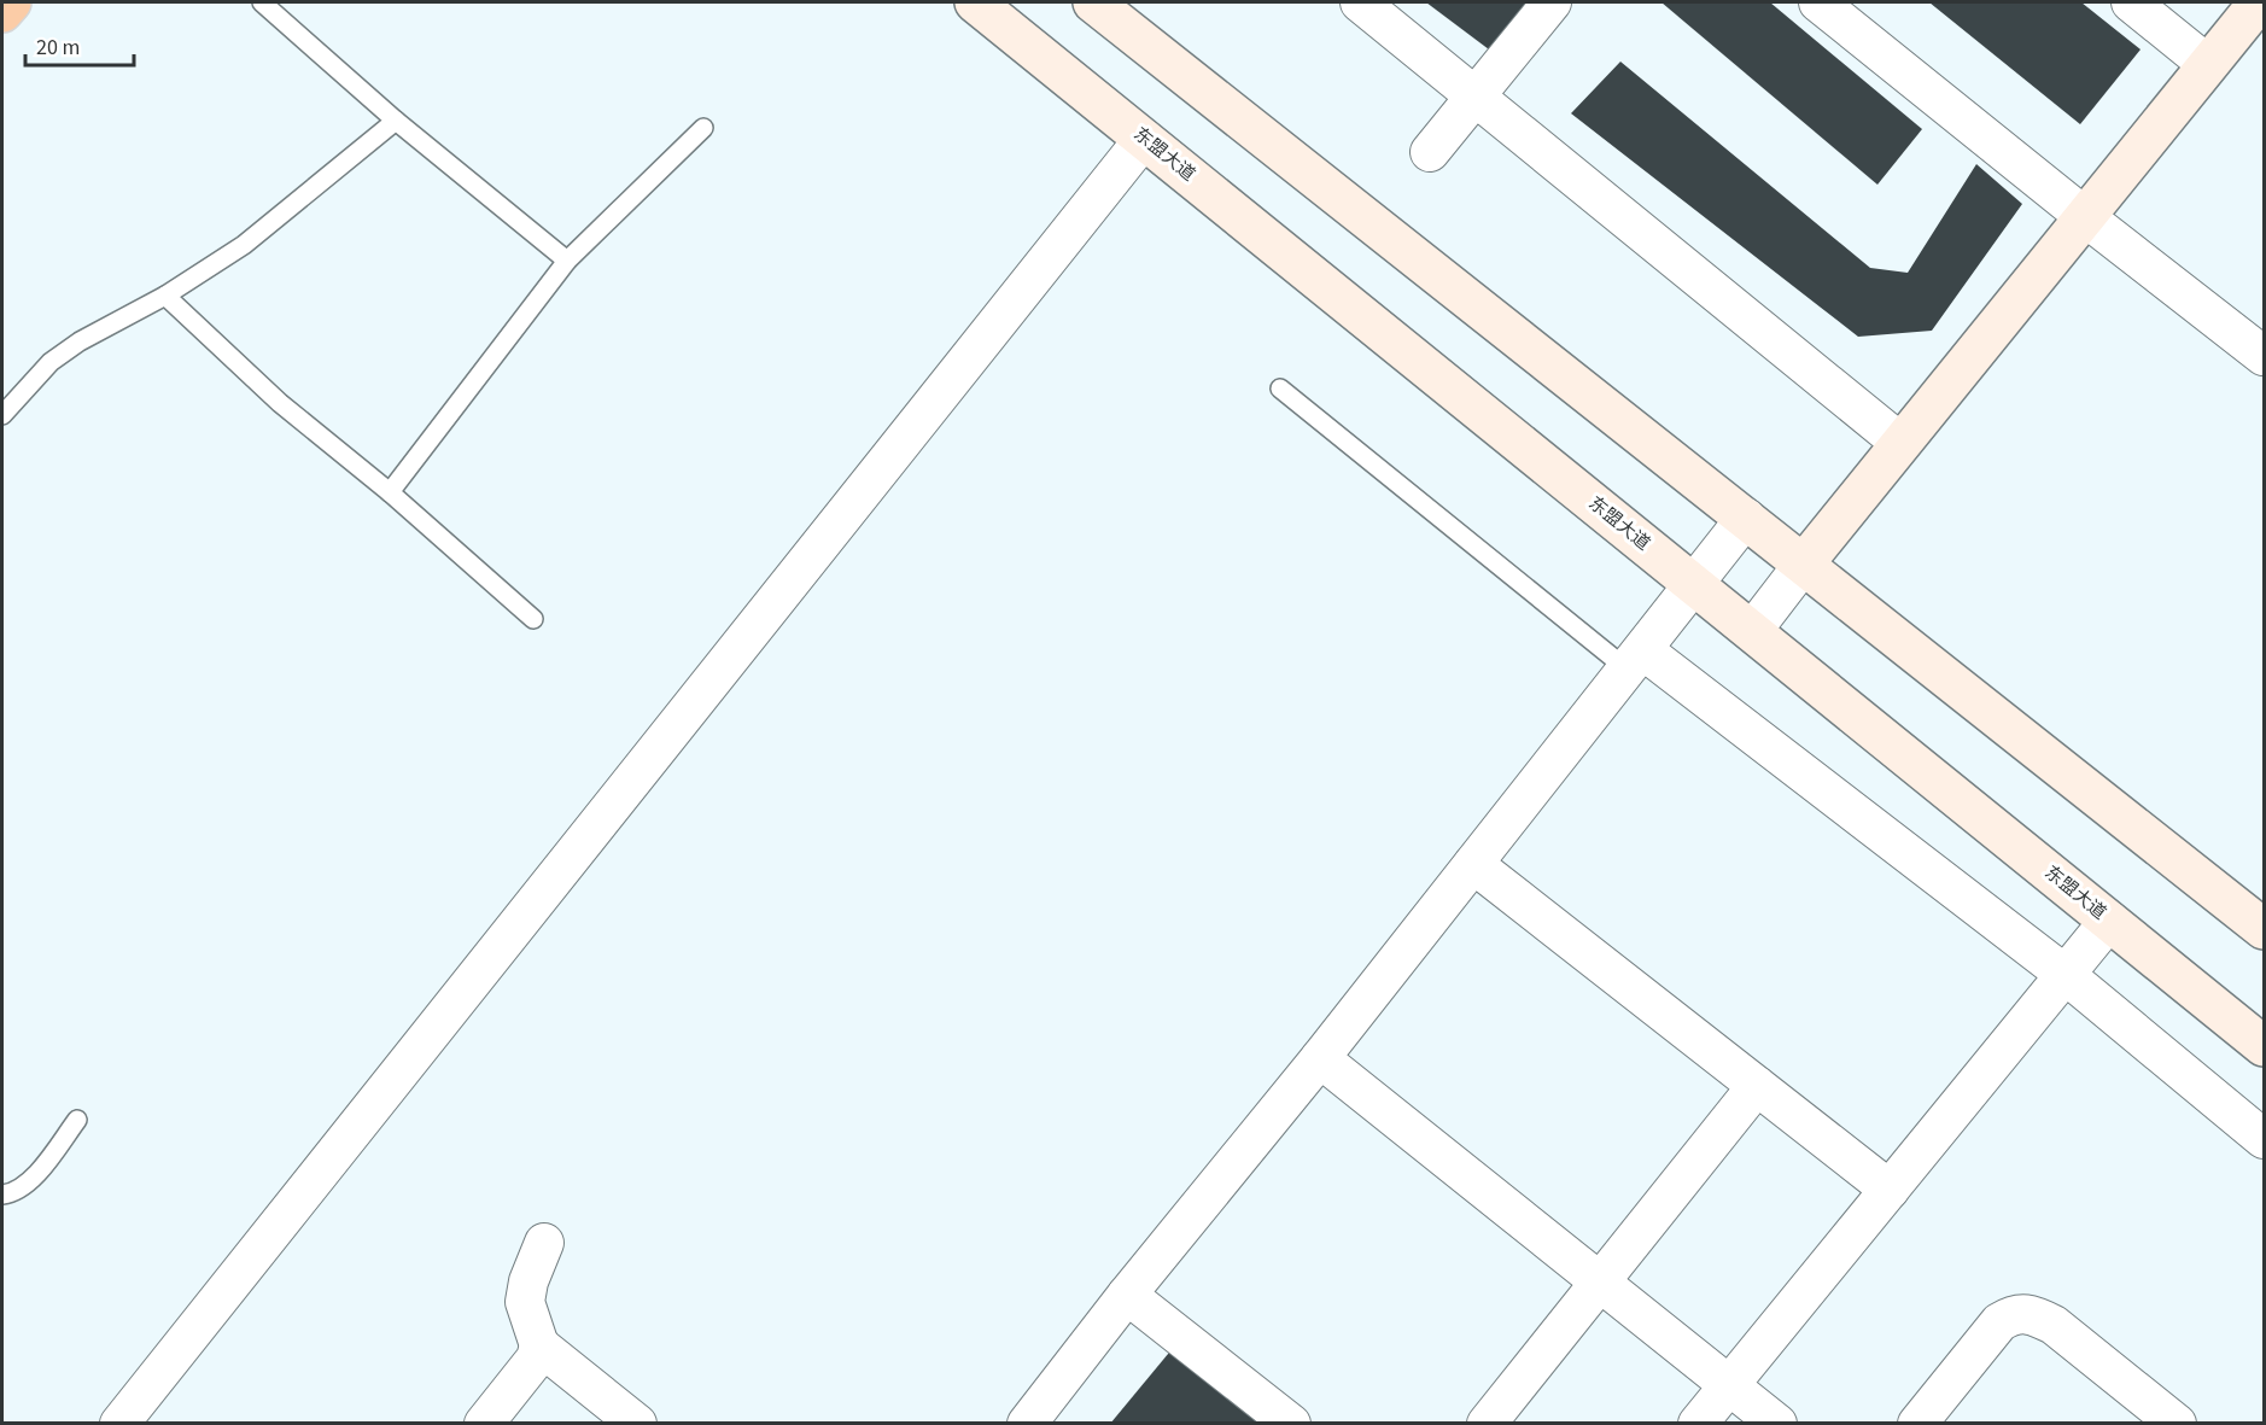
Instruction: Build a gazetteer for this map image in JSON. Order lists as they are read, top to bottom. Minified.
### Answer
{"streets":{"main road":["东盟大道"]},"scale_bar":"20 m"}
